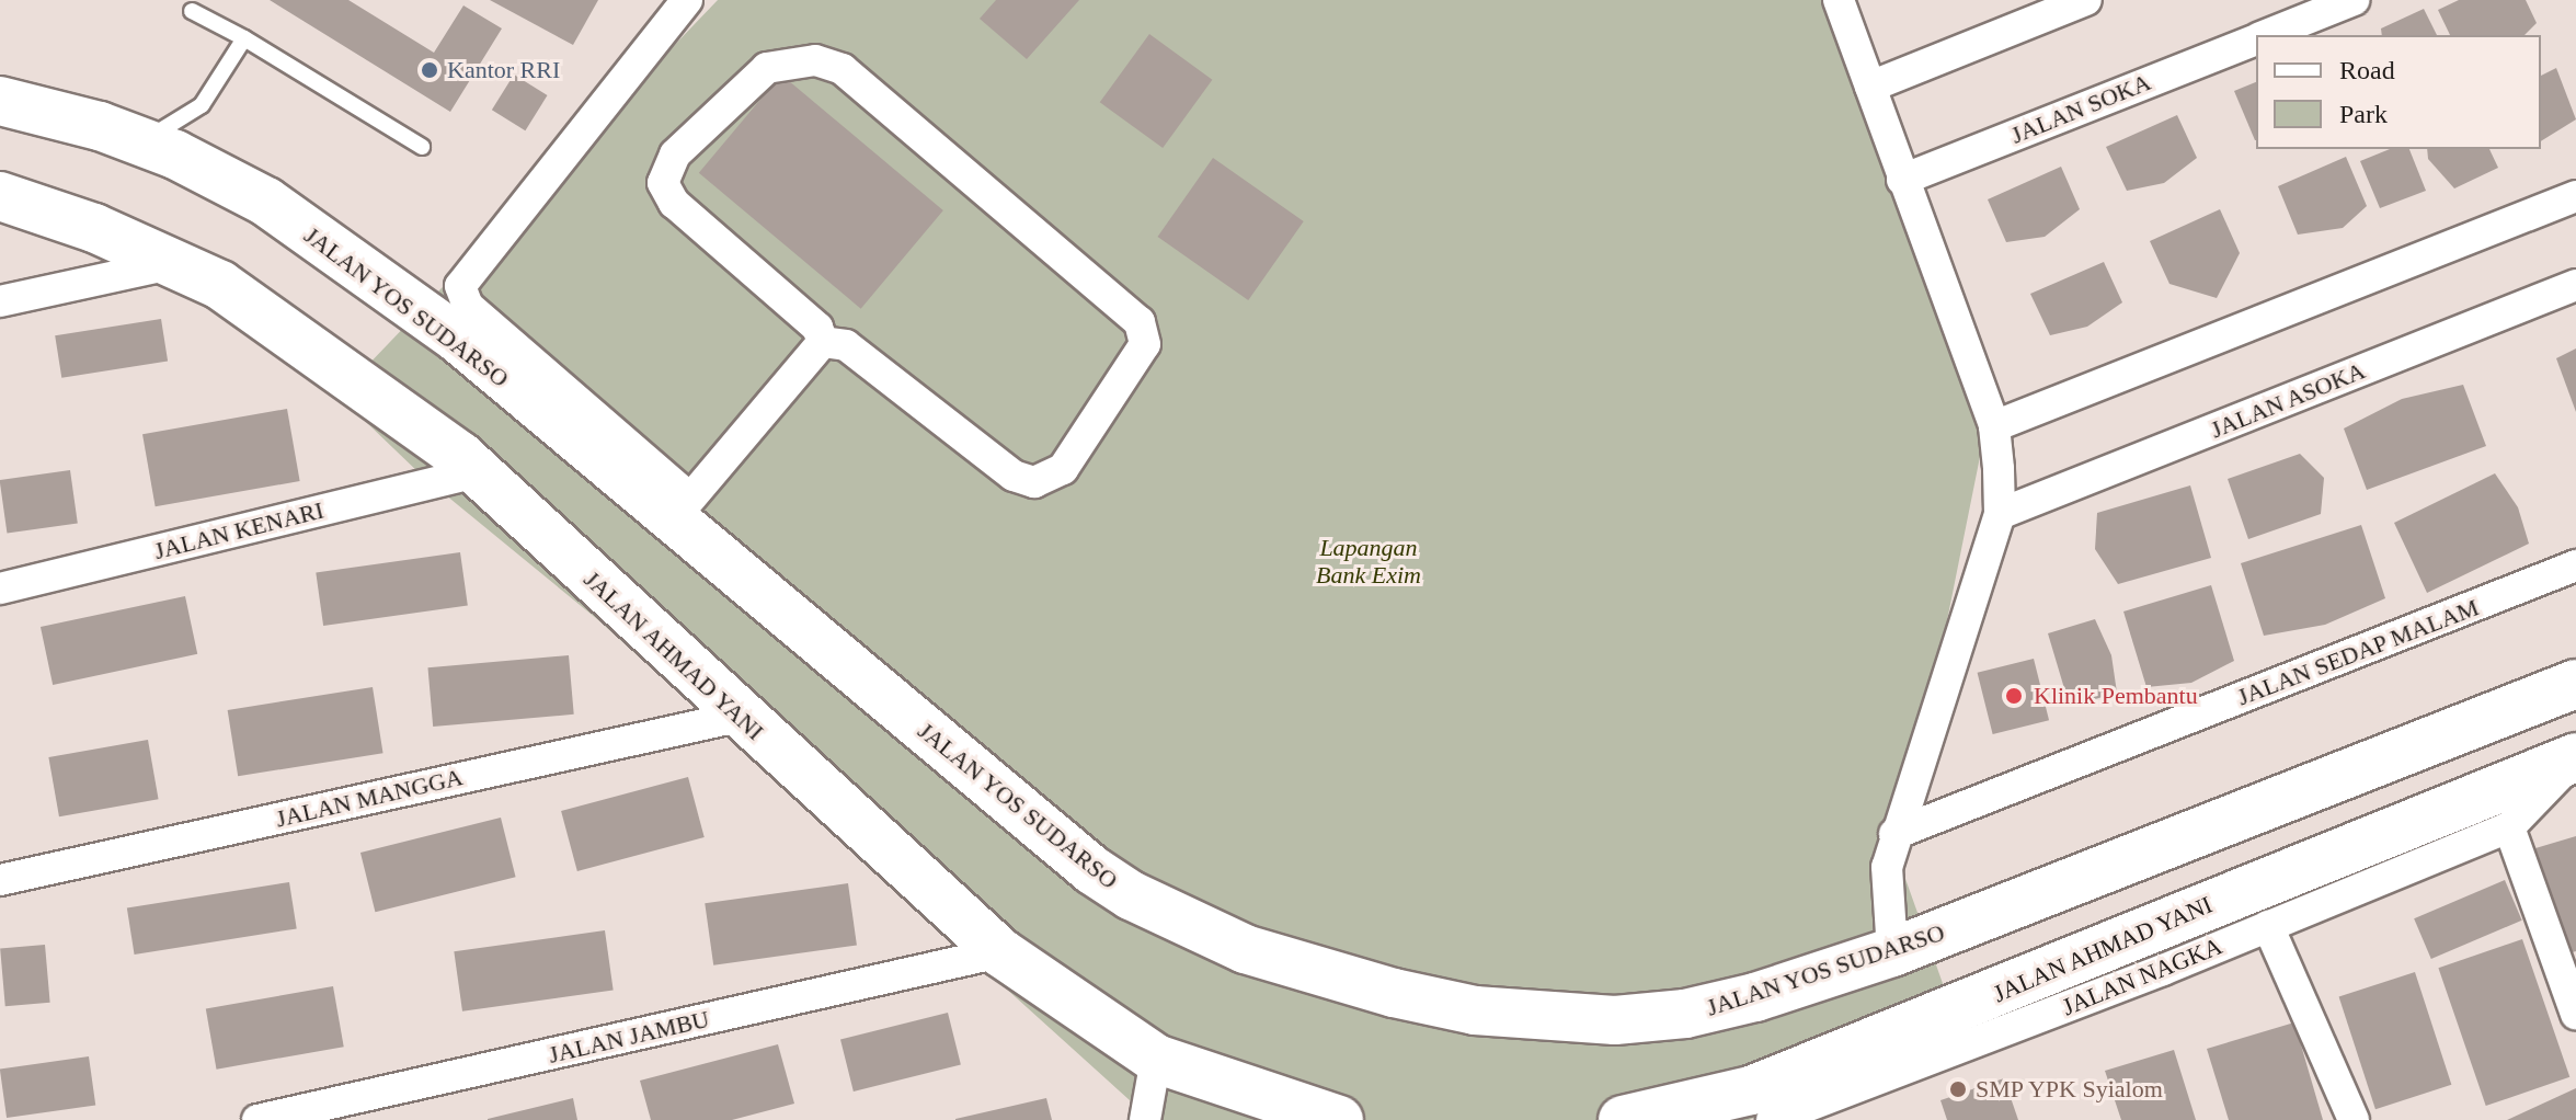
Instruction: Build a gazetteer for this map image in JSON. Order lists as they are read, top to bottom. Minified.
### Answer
{"streets":{"highway":["JALAN YOS SUDARSO","JALAN AHMAD YANI"],"street":["JALAN SOKA","JALAN ASOKA","JALAN KENARI","JALAN SEDAP MALAM","JALAN MANGGA","JALAN NAGKA","JALAN JAMBU"]},"crossings":[["JALAN KENARI","JALAN AHMAD YANI"],["JALAN AHMAD YANI","JALAN MANGGA"],["JALAN AHMAD YANI","JALAN JAMBU"]],"parks":["Lapangan Bank Exim"],"places":["Kantor RRI","Klinik Pembantu","SMP YPK Syialom"],"legend":["Road","Park"]}
